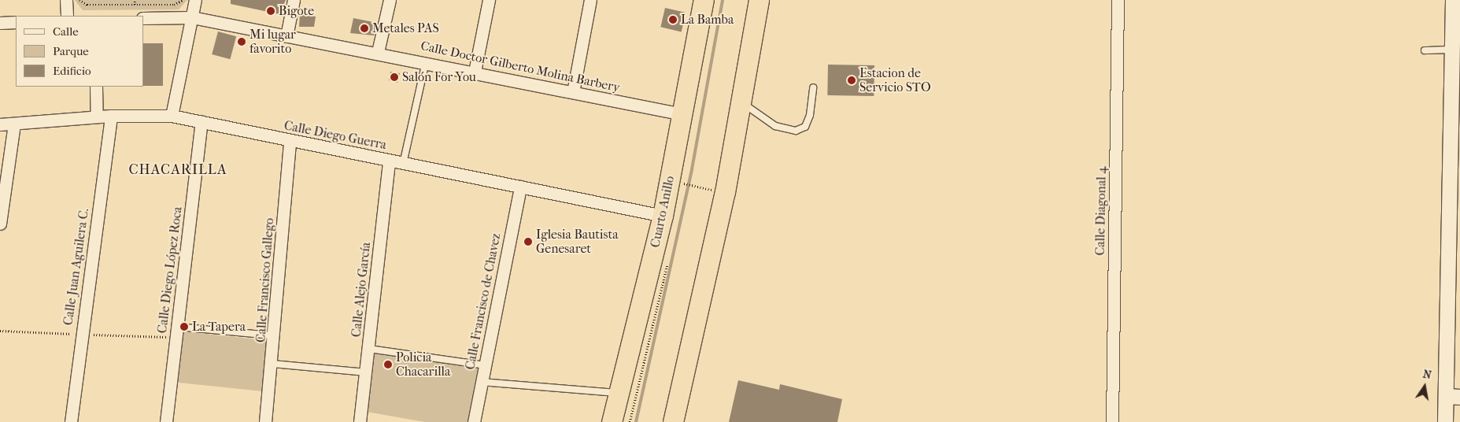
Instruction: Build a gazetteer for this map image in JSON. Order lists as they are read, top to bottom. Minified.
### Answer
{"streets":{"highway":["Cuarto Anillo"],"street":["Calle Doctor Gilberto Molina Barbery","Calle Diego Guerra","Calle Diagonal 4","Calle Juan Aguilera C.","Calle Diego López Roca","Calle Francisco Gallego","Calle Alejo García","Calle Francisco de Chavez"]},"crossings":[["Calle Doctor Gilberto Molina Barbery","Cuarto Anillo"],["Calle Diego Guerra","Cuarto Anillo"],["Calle Diego Guerra","Calle Juan Aguilera C."],["Calle Diego Guerra","Calle Diego López Roca"],["Calle Diego Guerra","Calle Francisco Gallego"],["Calle Diego Guerra","Calle Alejo García"],["Calle Diego Guerra","Calle Francisco de Chavez"]],"districts":["CHACARILLA"],"places":["Bigote","La Bamba","Metales PAS","Mi lugar favorito","Salón For You","Estacion de Servicio STO","Iglesia Bautista Genesaret","La Tapera","Policia Chacarilla"],"legend":["Calle","Parque","Edificio"],"north":"top"}
